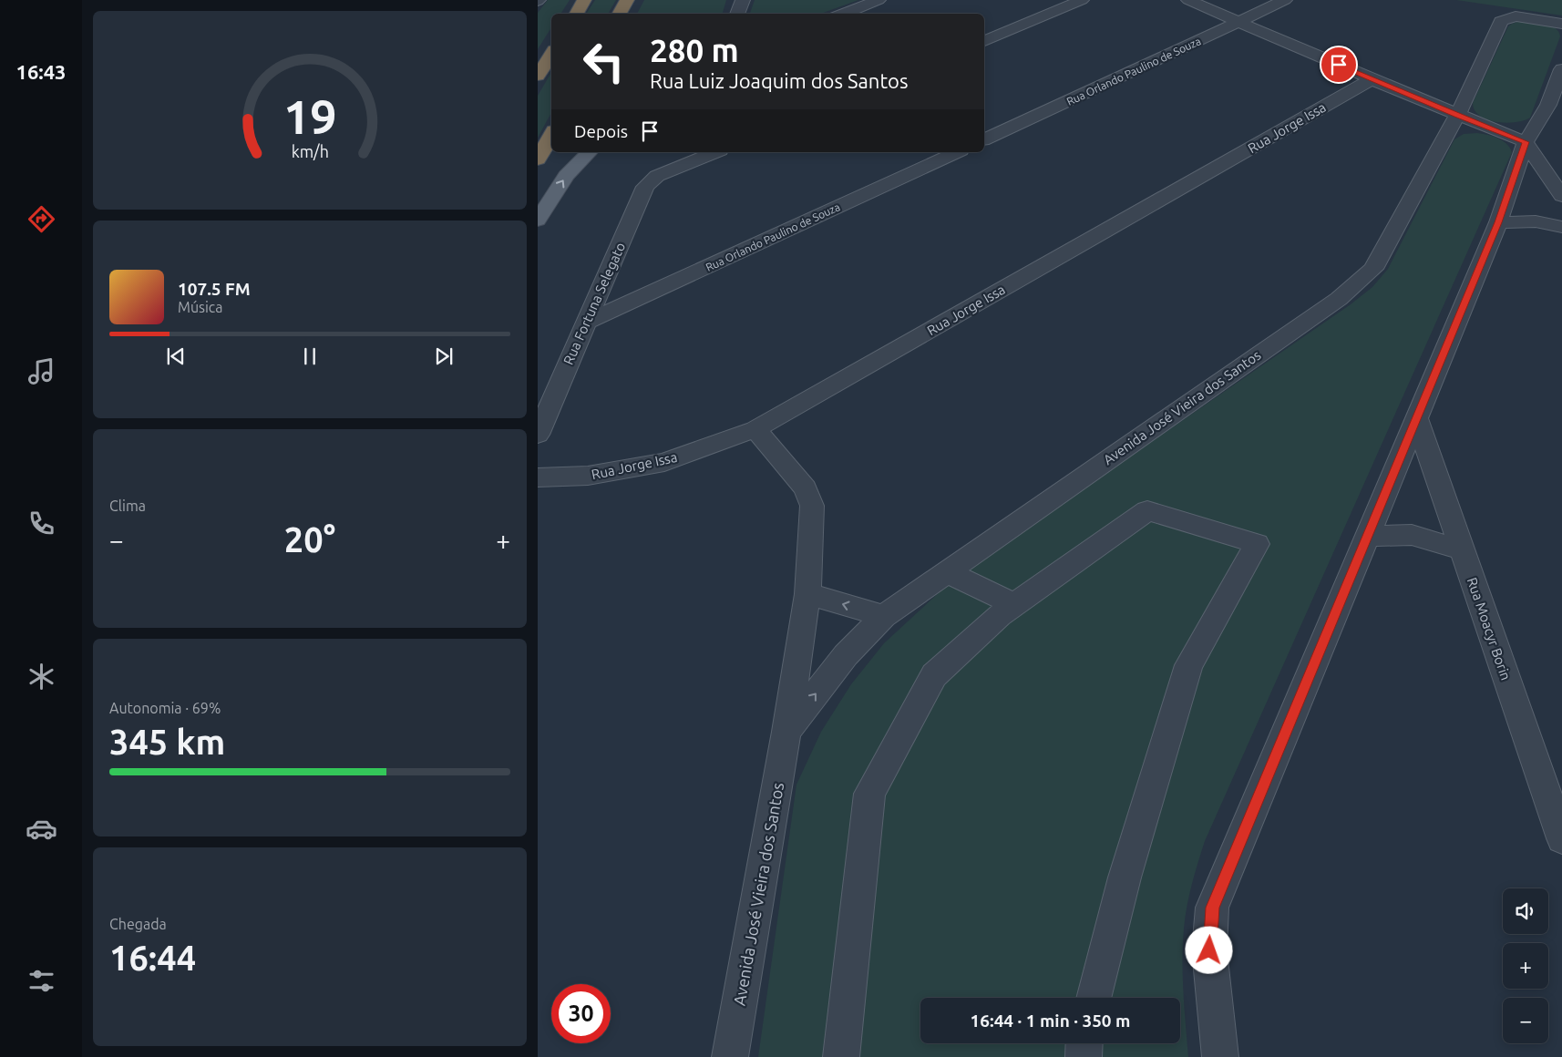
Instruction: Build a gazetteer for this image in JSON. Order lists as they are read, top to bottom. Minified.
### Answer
{"streets":{"street":["Rua Orlando Paulino de Souza","Rua Jorge Issa","Rua Fortuna Selegato","Avenida José Vieira dos Santos","Rua Moacyr Borin"]},"crossings":[["Rua Orlando Paulino de Souza","Rua Fortuna Selegato"],["Rua Jorge Issa","Avenida José Vieira dos Santos"]],"page":{"tabs":"16:43","turn":["280 m","Rua Luiz Joaquim dos Santos"],"then":"Depois","song":["107.5 FM","Música"],"tile":["Clima",["Autonomia · 69%","345 km"],["Chegada","16:44"]],"heat":["−","20°","+"],"map_buttons":["+","−"],"limit":"30","trip":"16:44 · 1 min · 350 m","gauge":["19","km/h"]}}
